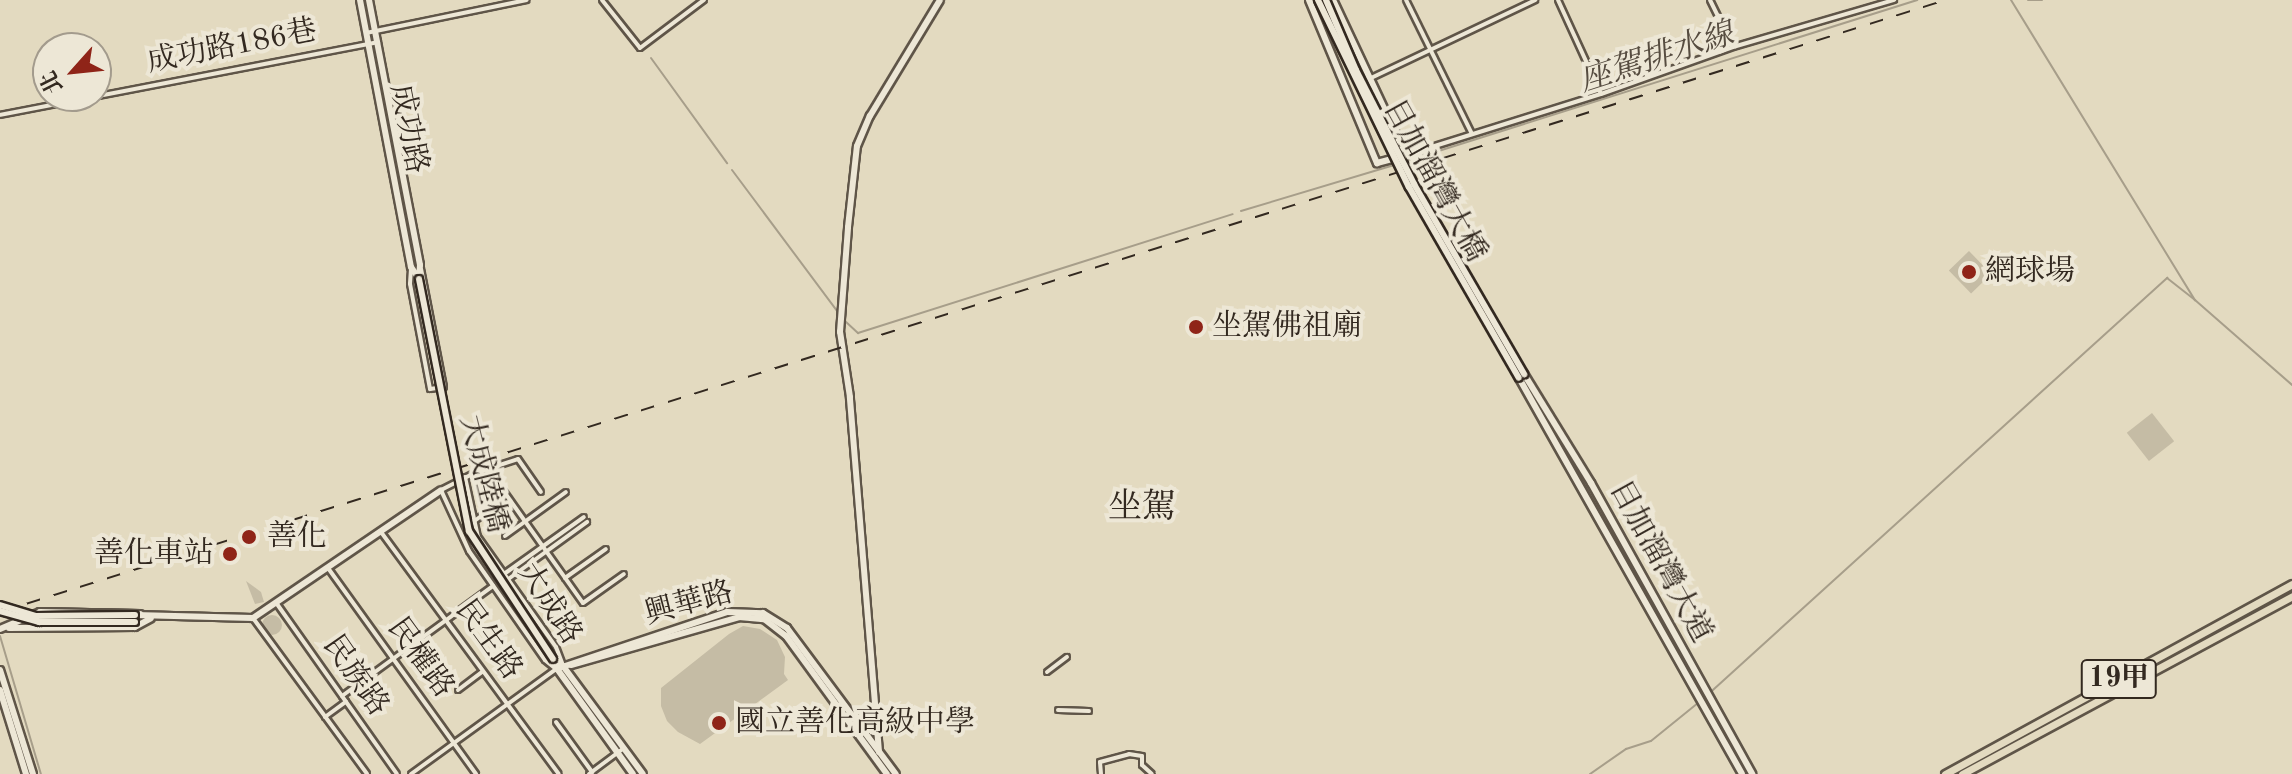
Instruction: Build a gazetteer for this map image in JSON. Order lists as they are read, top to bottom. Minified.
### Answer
{"streets":{"main road":["19甲"],"street":["成功路186巷","成功路","目加溜灣大橋","大成陸橋","目加溜灣大道","大成路","興華路","民生路","民權路","民族路"]},"crossings":[["成功路186巷","成功路"],["成功路","大成陸橋"],["目加溜灣大橋","目加溜灣大道"],["大成陸橋","大成路"],["大成路","興華路"]],"districts":["坐駕"],"water":["座駕排水線"],"places":["網球場","坐駕佛祖廟","善化","善化車站","國立善化高級中學"],"north":"bottom left"}
